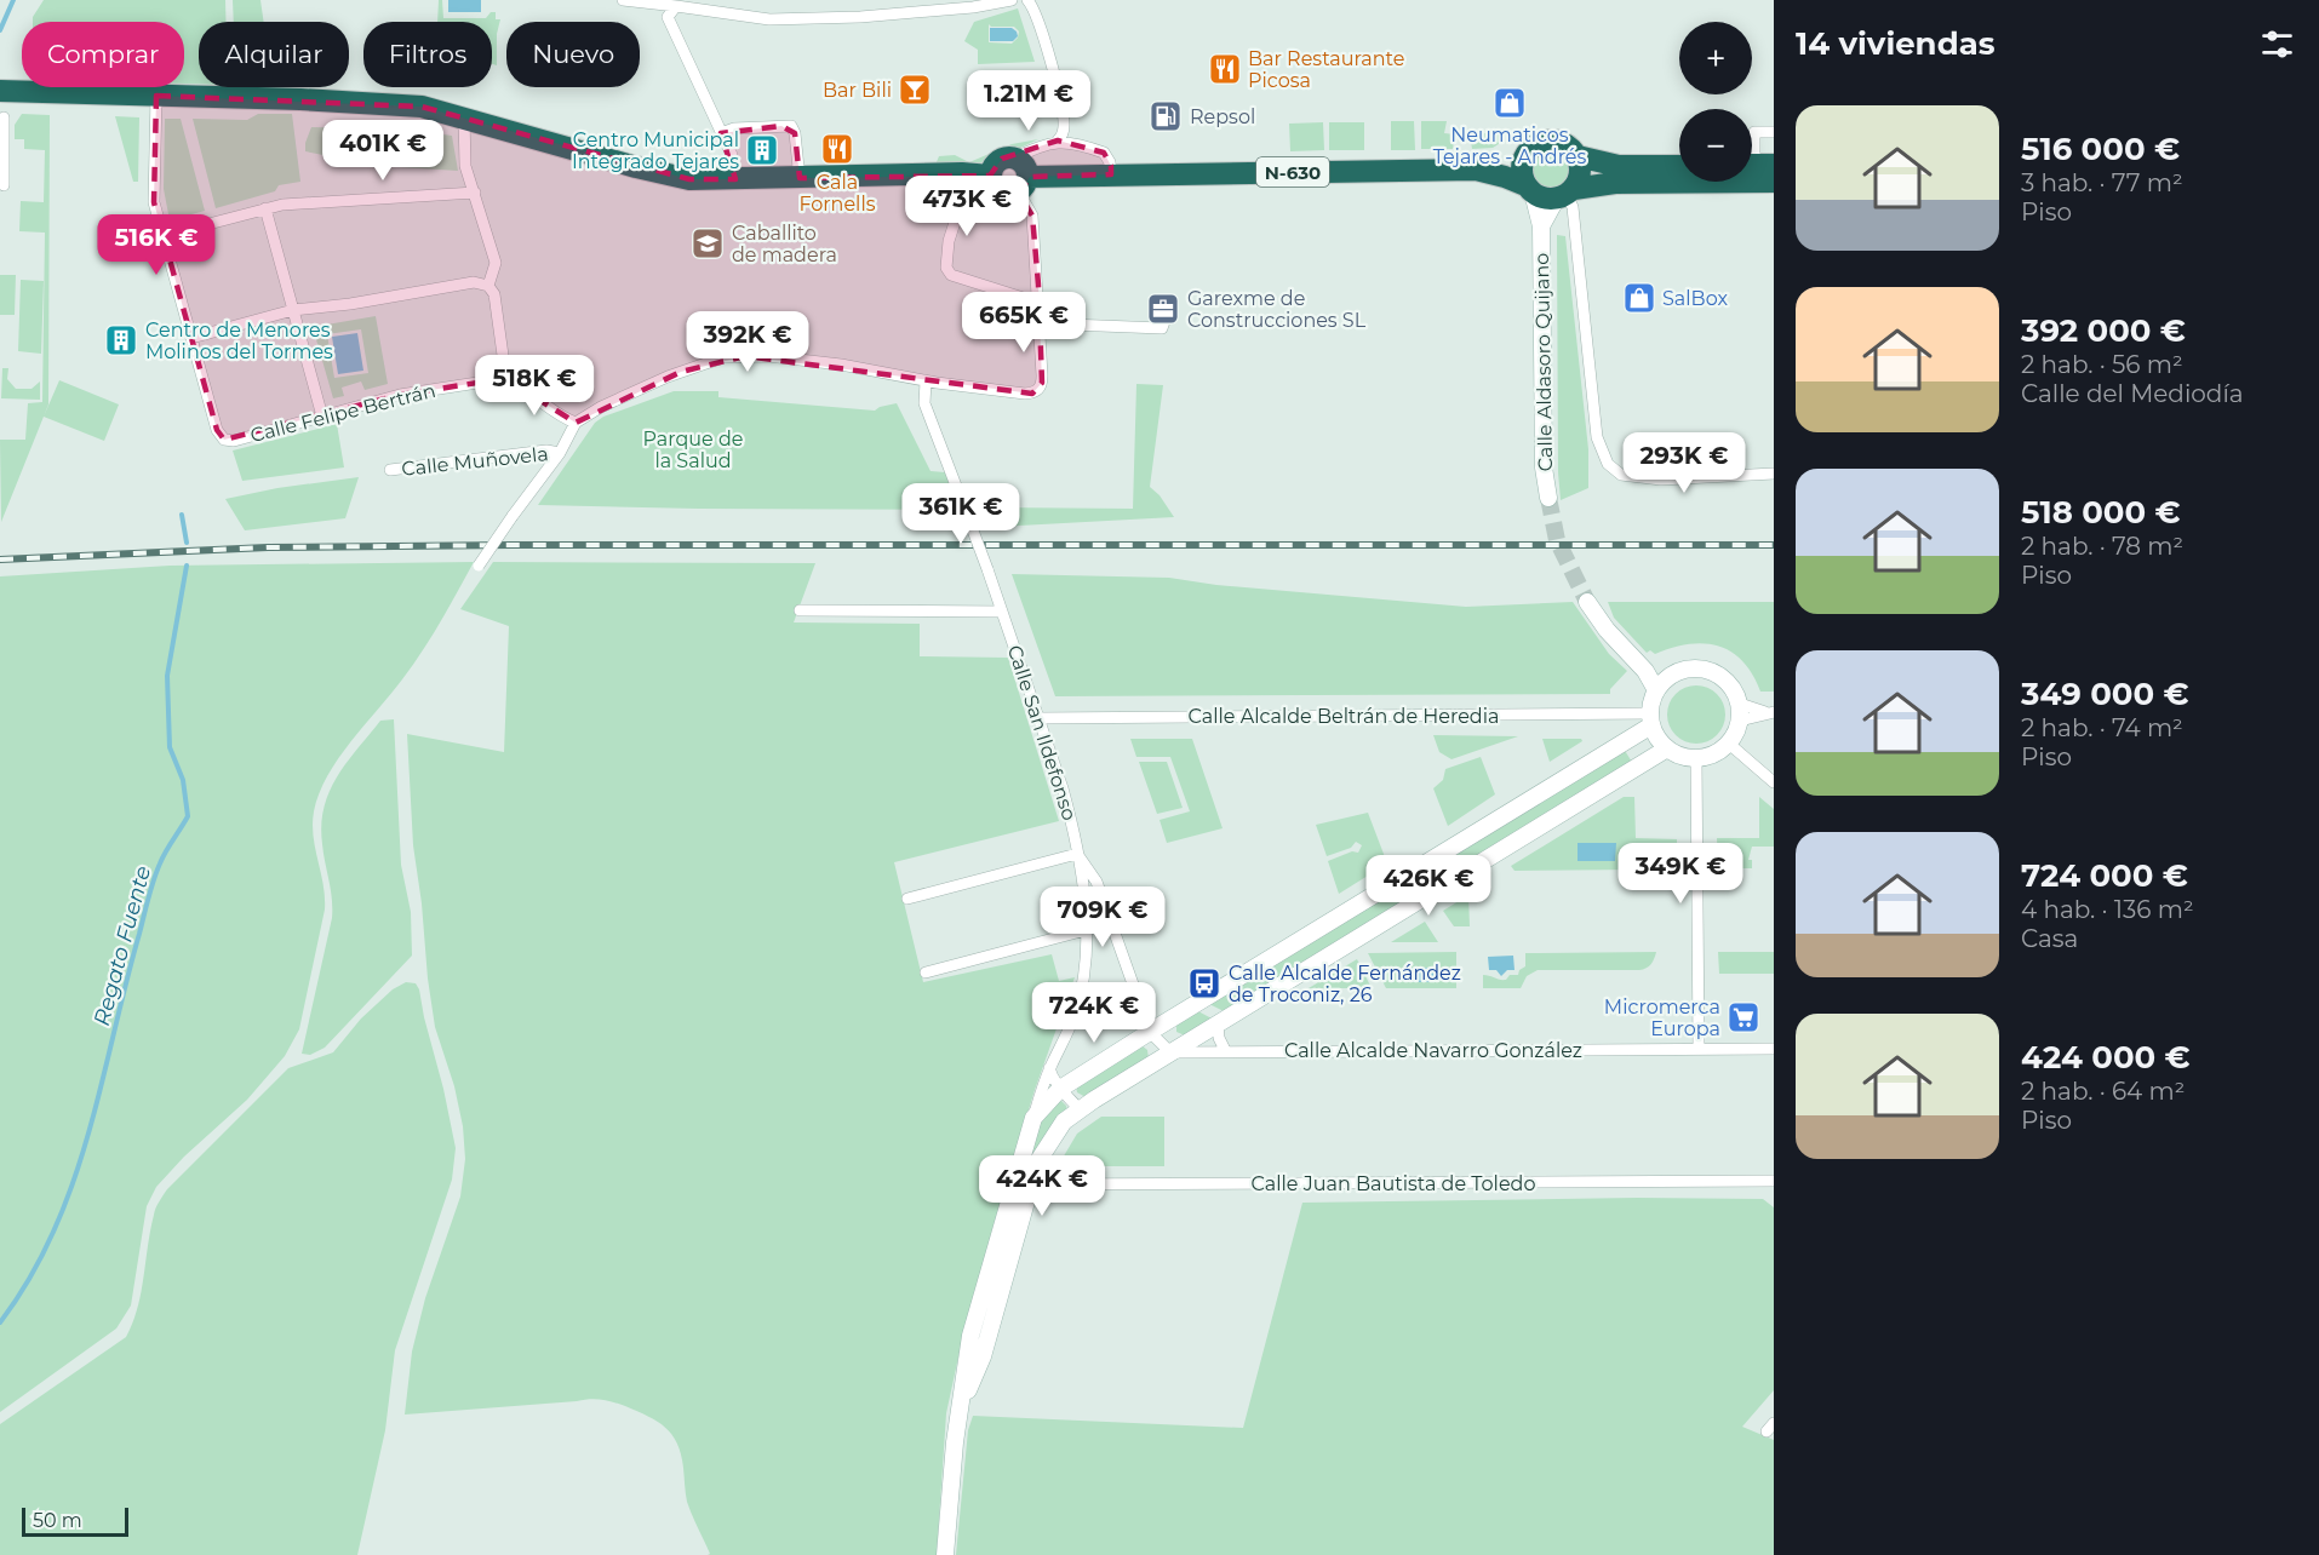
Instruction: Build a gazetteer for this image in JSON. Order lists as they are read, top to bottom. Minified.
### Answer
{"streets":{"highway":["N-630"],"main road":["Calle Aldasoro Quijano"],"street":["Calle Felipe Bertrán","Calle Muñovela","Calle Alcalde Beltrán de Heredia","Calle San Ildefonso","Calle Alcalde Navarro González","Calle Juan Bautista de Toledo"]},"crossings":[["N-630","Calle Aldasoro Quijano"],["Calle Alcalde Beltrán de Heredia","Calle San Ildefonso"],["Calle San Ildefonso","Calle Alcalde Navarro González"]],"water":["Regato Fuente"],"parks":["Parque de la Salud"],"places":{"restaurant":["Bar Restaurante Picosa","Cala Fornells"],"bar":["Bar Bili"],"shop":["Neumaticos Tejares - Andrés","SalBox"],"fuel station":["Repsol"],"building":["Centro Municipal Integrado Tejares","Centro de Menores Molinos del Tormes"],"school or university":["Caballito de madera"],"office":["Garexme de Construcciones SL"],"bus stop":["Calle Alcalde Fernández de Troconiz, 26"],"supermarket":["Micromerca Europa"]},"scale_bar":"50 m","page":{"heading":"14 viviendas","map_buttons":["+","−"],"chip":["Comprar","Alquilar","Filtros","Nuevo"],"price":["1.21M €","401K €","473K €","516K €","665K €","392K €","518K €","293K €","361K €","349K €","426K €","709K €","724K €","424K €"],"list":[{"name":"516 000 €","note":"3 hab. · 77 m² · Piso"},{"name":"392 000 €","note":"2 hab. · 56 m² · Calle del Mediodía"},{"name":"518 000 €","note":"2 hab. · 78 m² · Piso"},{"name":"349 000 €","note":"2 hab. · 74 m² · Piso"},{"name":"724 000 €","note":"4 hab. · 136 m² · Casa"},{"name":"424 000 €","note":"2 hab. · 64 m² · Piso"}],"scale":"50 m"}}
